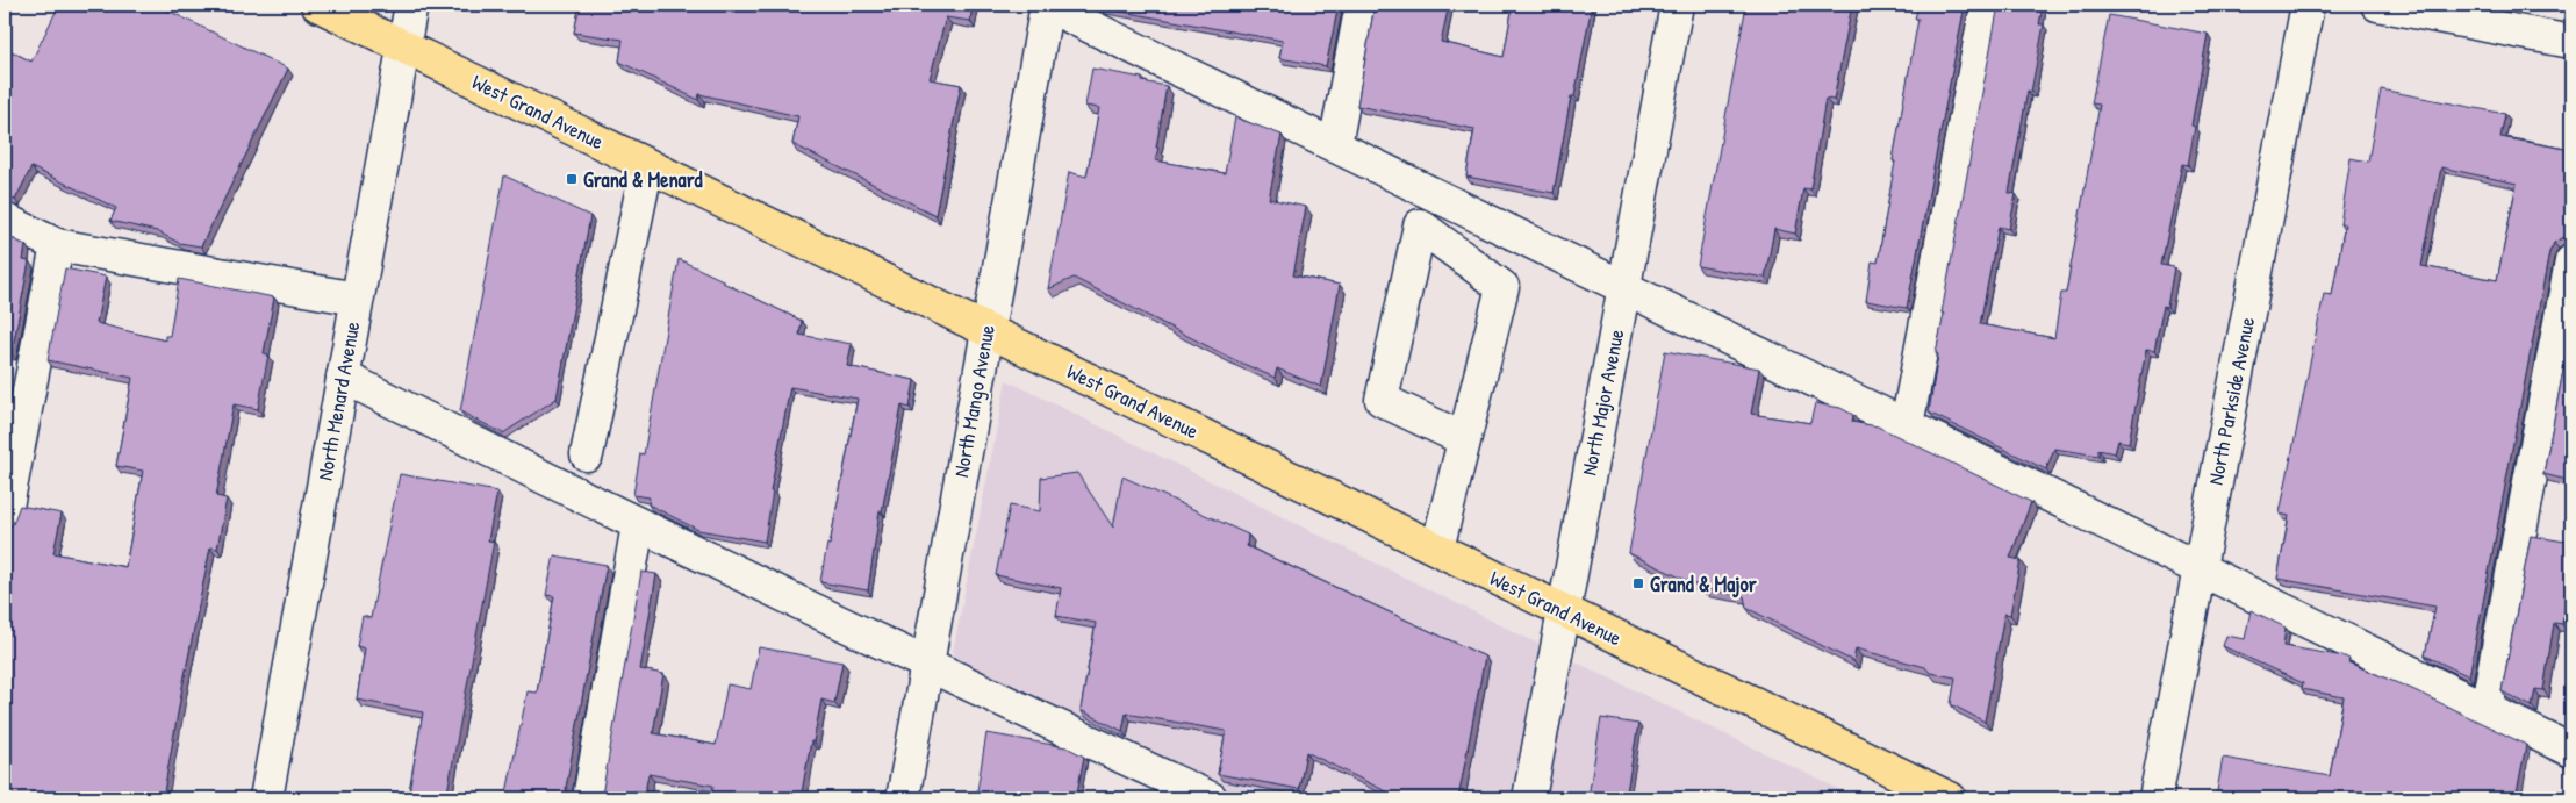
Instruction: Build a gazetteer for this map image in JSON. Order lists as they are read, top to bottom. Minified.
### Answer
{"streets":{"main road":["West Grand Avenue"],"street":["North Menard Avenue","North Mango Avenue","North Parkside Avenue","North Major Avenue"]},"crossings":[["West Grand Avenue","North Menard Avenue"],["West Grand Avenue","North Mango Avenue"],["West Grand Avenue","North Major Avenue"]],"places":{"transit":["Grand & Menard","Grand & Major"]}}
